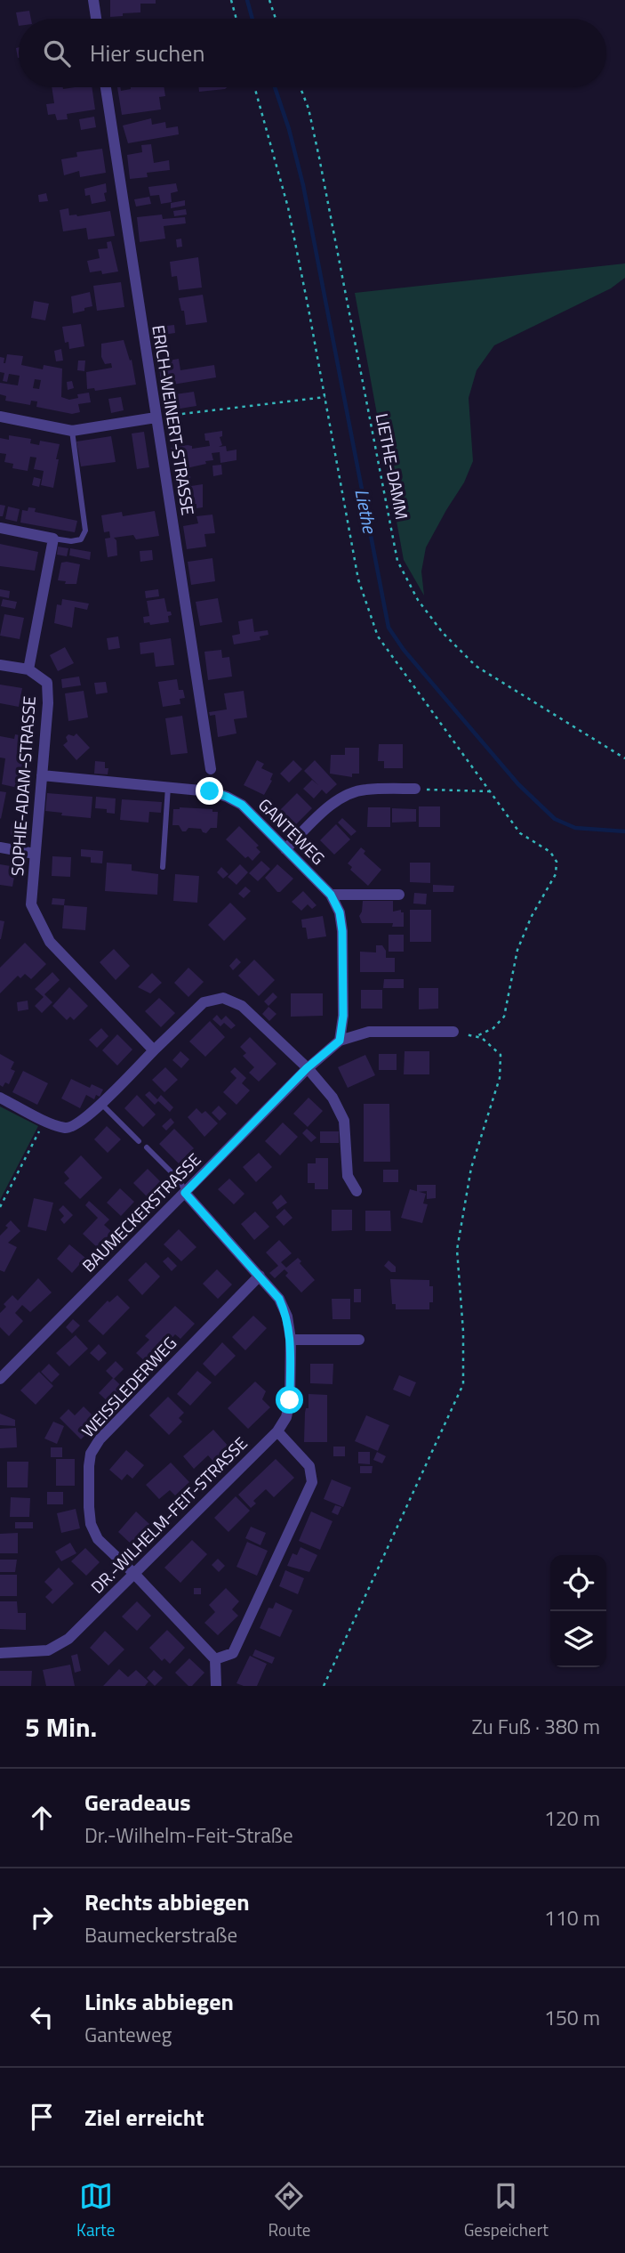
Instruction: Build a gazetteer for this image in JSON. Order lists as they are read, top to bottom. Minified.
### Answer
{"streets":{"street":["ERICH-WEINERT-STRASSE","SOPHIE-ADAM-STRASSE","GANTEWEG","BAUMECKERSTRASSE","WEISSLEDERWEG","DR.-WILHELM-FEIT-STRASSE"],"path":["LIETHE-DAMM"]},"crossings":[["SOPHIE-ADAM-STRASSE","GANTEWEG"],["GANTEWEG","BAUMECKERSTRASSE"],["BAUMECKERSTRASSE","DR.-WILHELM-FEIT-STRASSE"],["WEISSLEDERWEG","DR.-WILHELM-FEIT-STRASSE"]],"water":["Liethe"],"page":{"search":"Hier suchen","heading":["5 Min.","Zu Fuß · 380 m"],"list":[["Geradeaus","Dr.-Wilhelm-Feit-Straße","120 m"],["Rechts abbiegen","Baumeckerstraße","110 m"],["Links abbiegen","Ganteweg","150 m"],"Ziel erreicht"],"nav":["Karte","Route","Gespeichert"]}}
